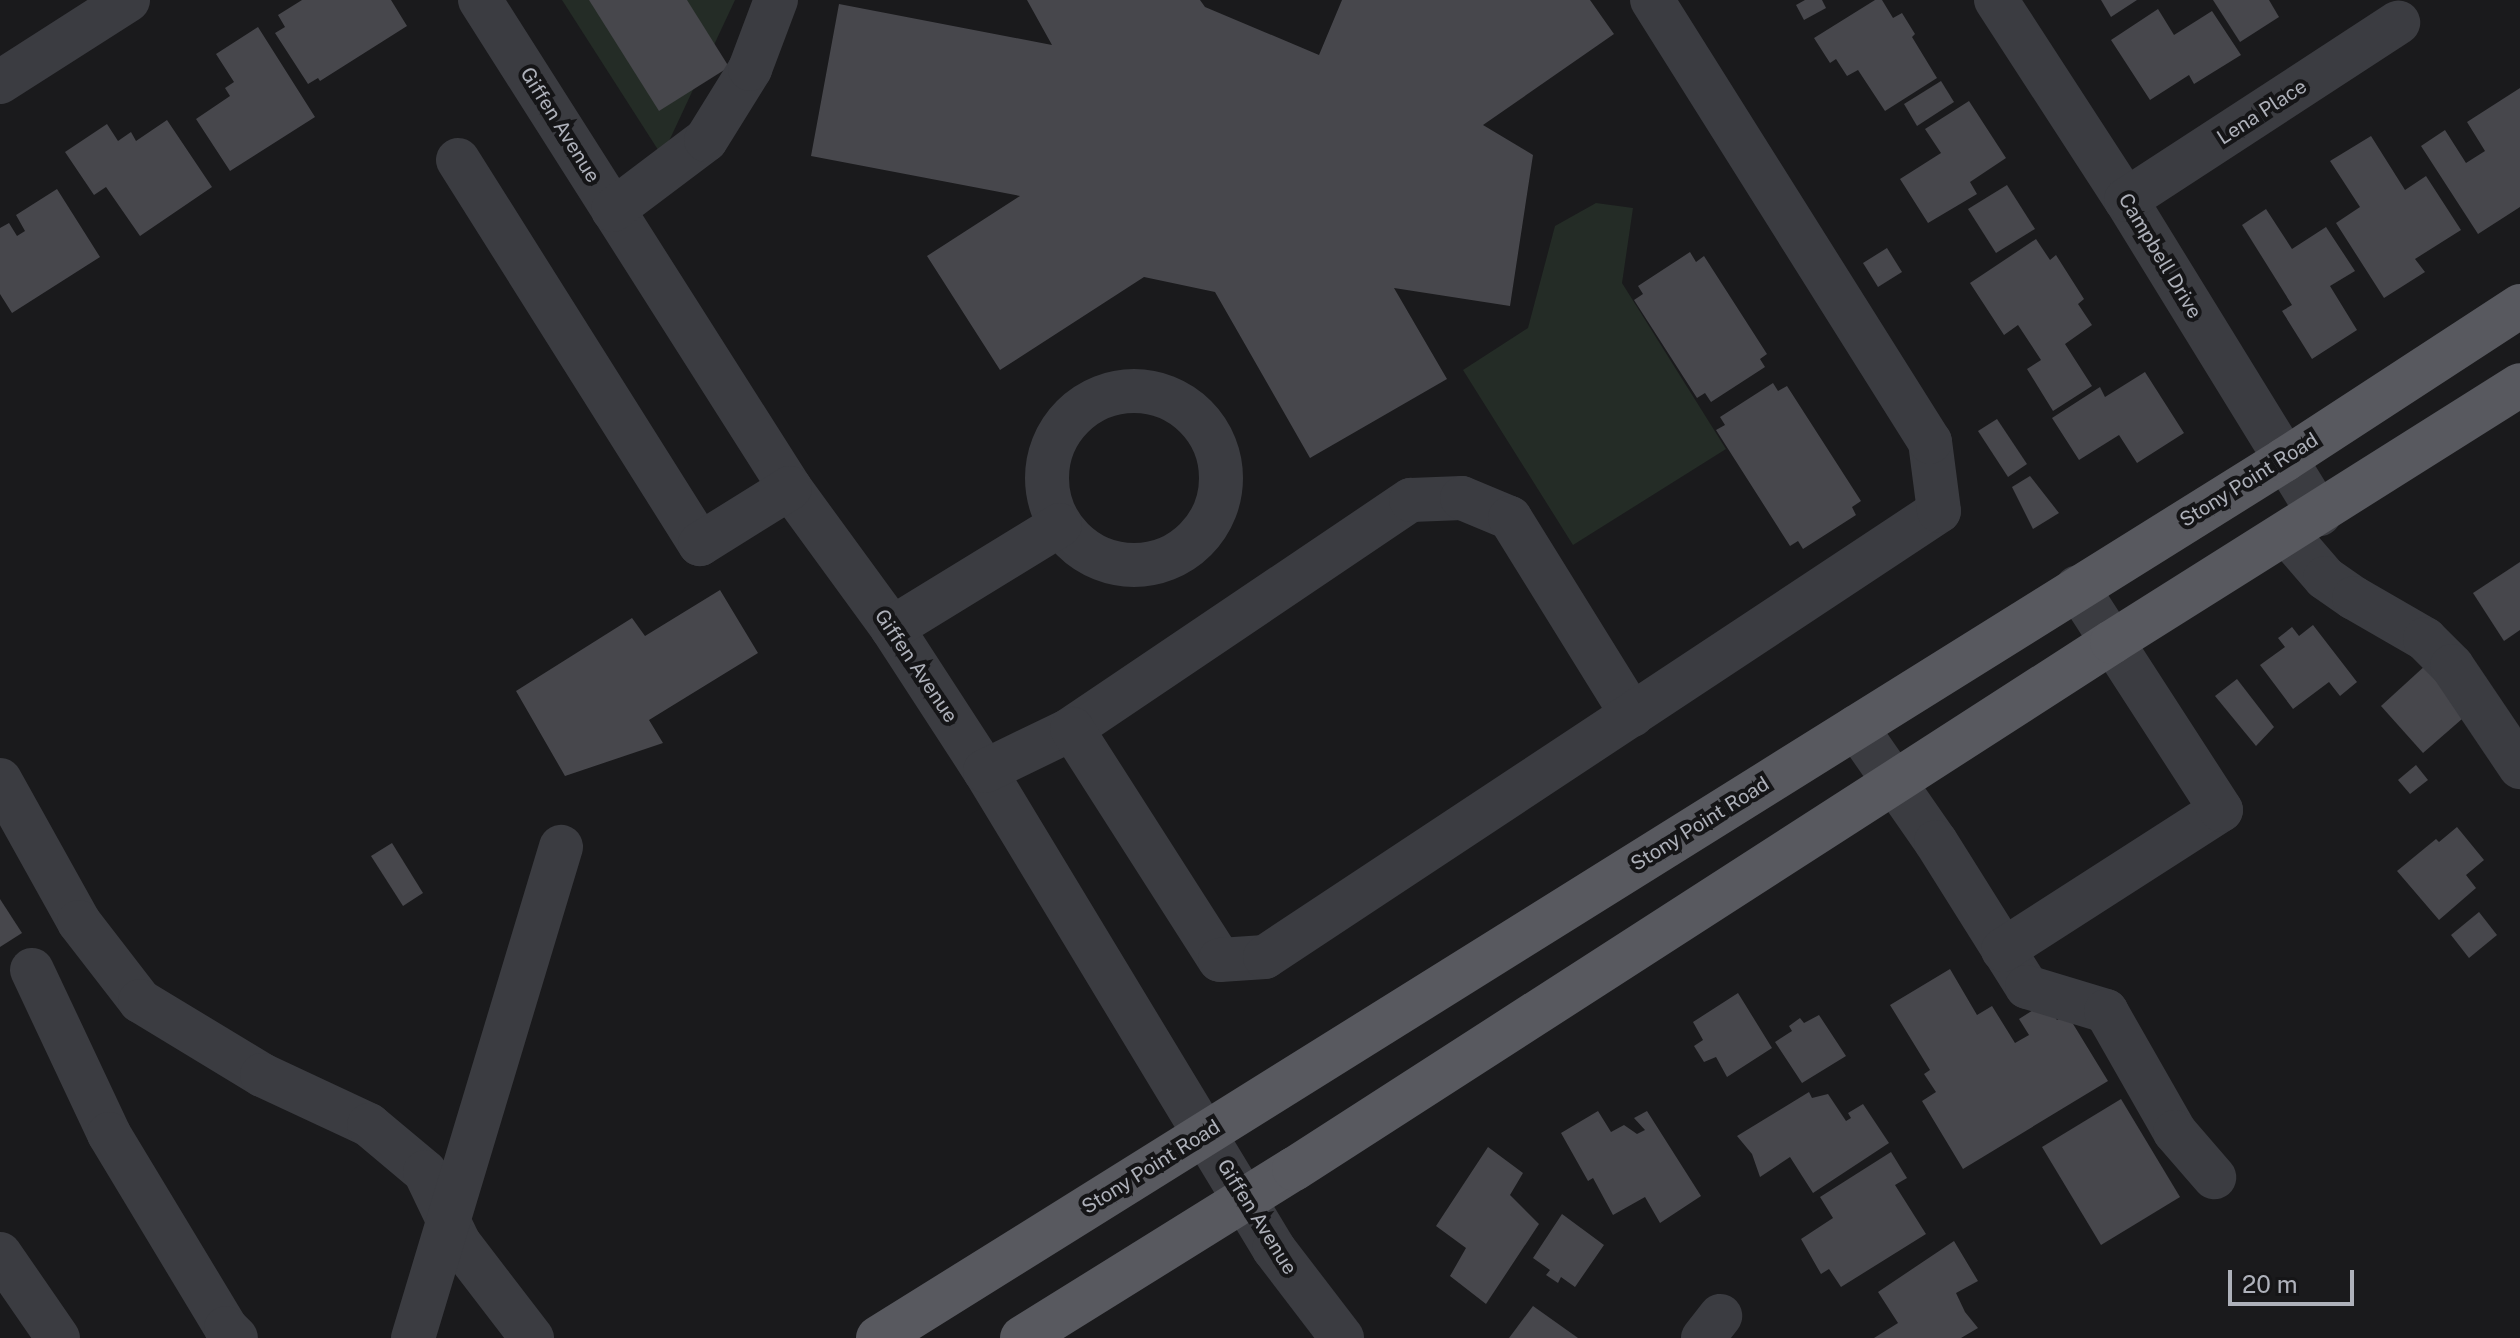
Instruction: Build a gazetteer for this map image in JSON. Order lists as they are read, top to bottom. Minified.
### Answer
{"streets":{"main road":["Stony Point Road"],"street":["Lena Place","Giffen Avenue","Campbell Drive"]},"crossings":[["Lena Place","Campbell Drive"],["Giffen Avenue","Stony Point Road"],["Campbell Drive","Stony Point Road"]],"scale_bar":"20 m"}
